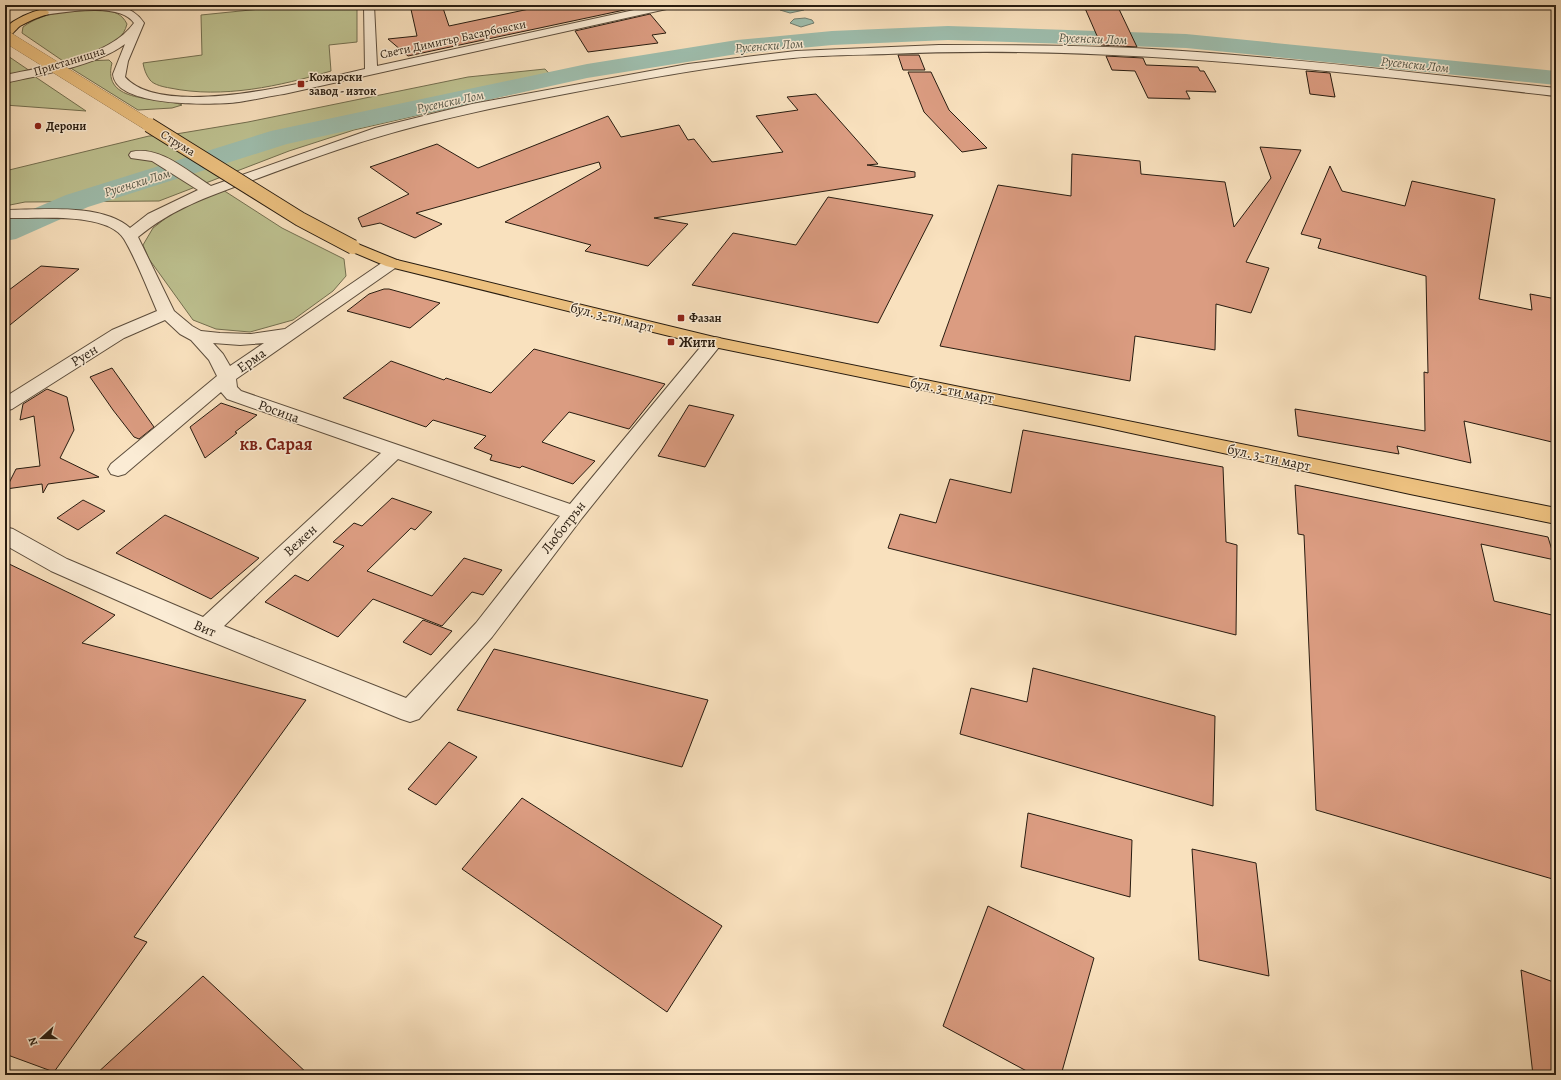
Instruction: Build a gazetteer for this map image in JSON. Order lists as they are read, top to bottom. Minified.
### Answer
{"streets":{"main road":["Струма","бул. 3-ти март"],"street":["Свети Димитър Басарбовски","Пристанищна","Руен","Ерма","Росица","Люботрън","Вежен","Вит"]},"crossings":[["Струма","бул. 3-ти март"],["бул. 3-ти март","Ерма"],["бул. 3-ти март","Люботрън"],["Руен","Росица"],["Ерма","Росица"],["Росица","Люботрън"],["Росица","Вежен"],["Люботрън","Вит"],["Вежен","Вит"]],"districts":["кв. Сарая"],"water":["Русенски Лом"],"places":{"transit":["Кожарски завод - изток","Фазан","Жити"],"other":["Дерони"]},"north":"left"}
